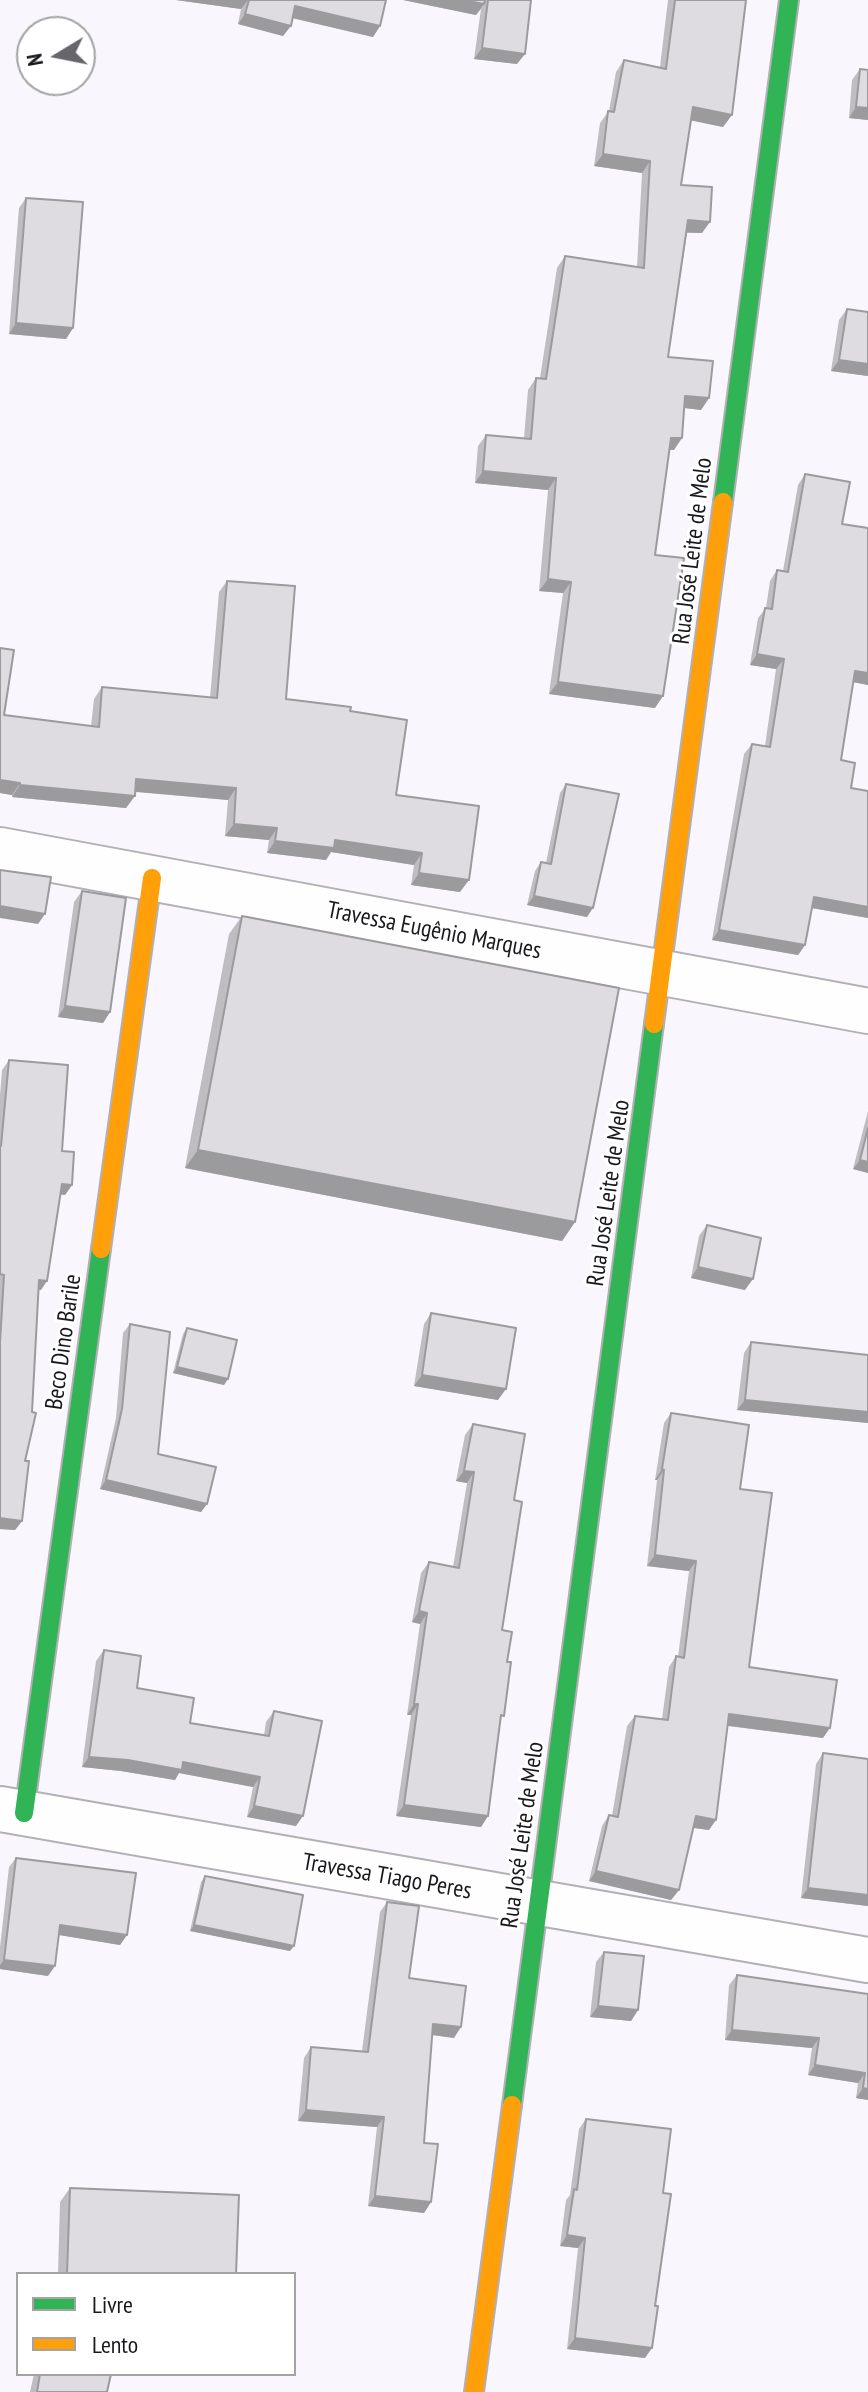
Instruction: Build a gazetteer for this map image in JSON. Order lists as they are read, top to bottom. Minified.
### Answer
{"streets":{"street":["Rua José Leite de Melo","Travessa Eugênio Marques","Beco Dino Barile","Travessa Tiago Peres"]},"crossings":[["Rua José Leite de Melo","Travessa Eugênio Marques"],["Rua José Leite de Melo","Travessa Tiago Peres"],["Travessa Eugênio Marques","Beco Dino Barile"],["Beco Dino Barile","Travessa Tiago Peres"]],"legend":["Livre","Lento"],"north":"left"}
